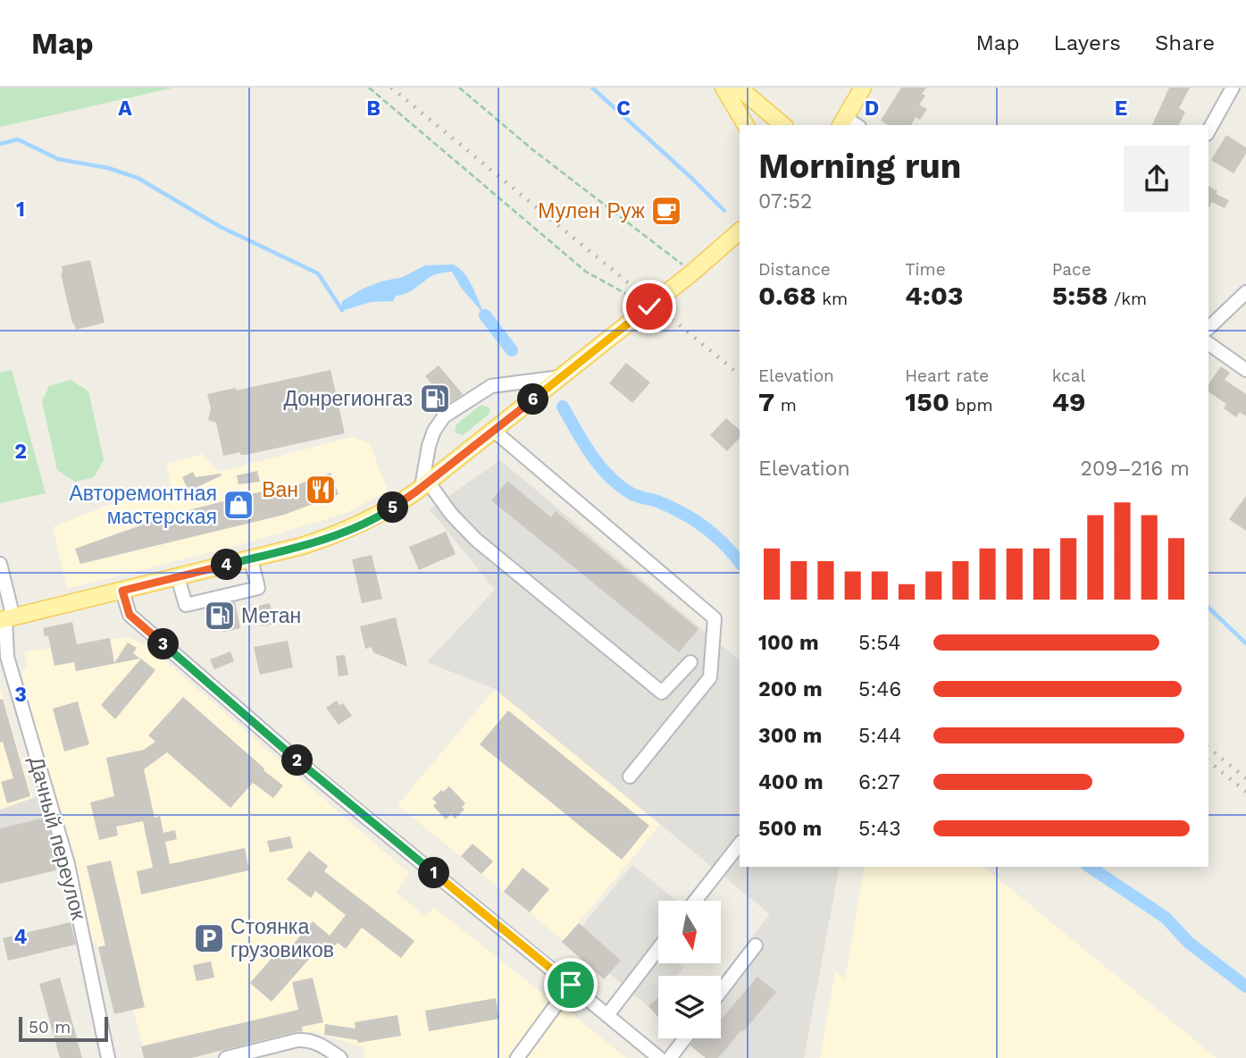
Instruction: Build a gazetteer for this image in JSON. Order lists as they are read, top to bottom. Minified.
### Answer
{"streets":{"street":["Дачный переулок"]},"places":{"cafe":["Мулен Руж"],"fuel station":["Донрегионгаз","Метан"],"restaurant":["Ван"],"shop":["Авторемонтная мастерская"],"parking":["Стоянка грузовиков"]},"scale_bar":"50 m","north":"bottom","page":{"header":"Map","nav":["Map","Layers","Share"],"heading":["Morning run","07:52"],"stats":[["Distance","0.68 km"],["Time","4:03"],["Pace","5:58 /km"],["Elevation","7 m"],["Heart rate","150 bpm"],["kcal","49"]],"pins":["6","5","4","3","2","1"],"chart":["Elevation","209–216 m"],"list":[{"name":"100 m","note":"5:54"},{"name":"200 m","note":"5:46"},{"name":"300 m","note":"5:44"},{"name":"400 m","note":"6:27"},{"name":"500 m","note":"5:43"}],"scale":"50 m"},"grid":{"columns":["A","B","C","D","E"],"rows":["1","2","3","4"]}}
